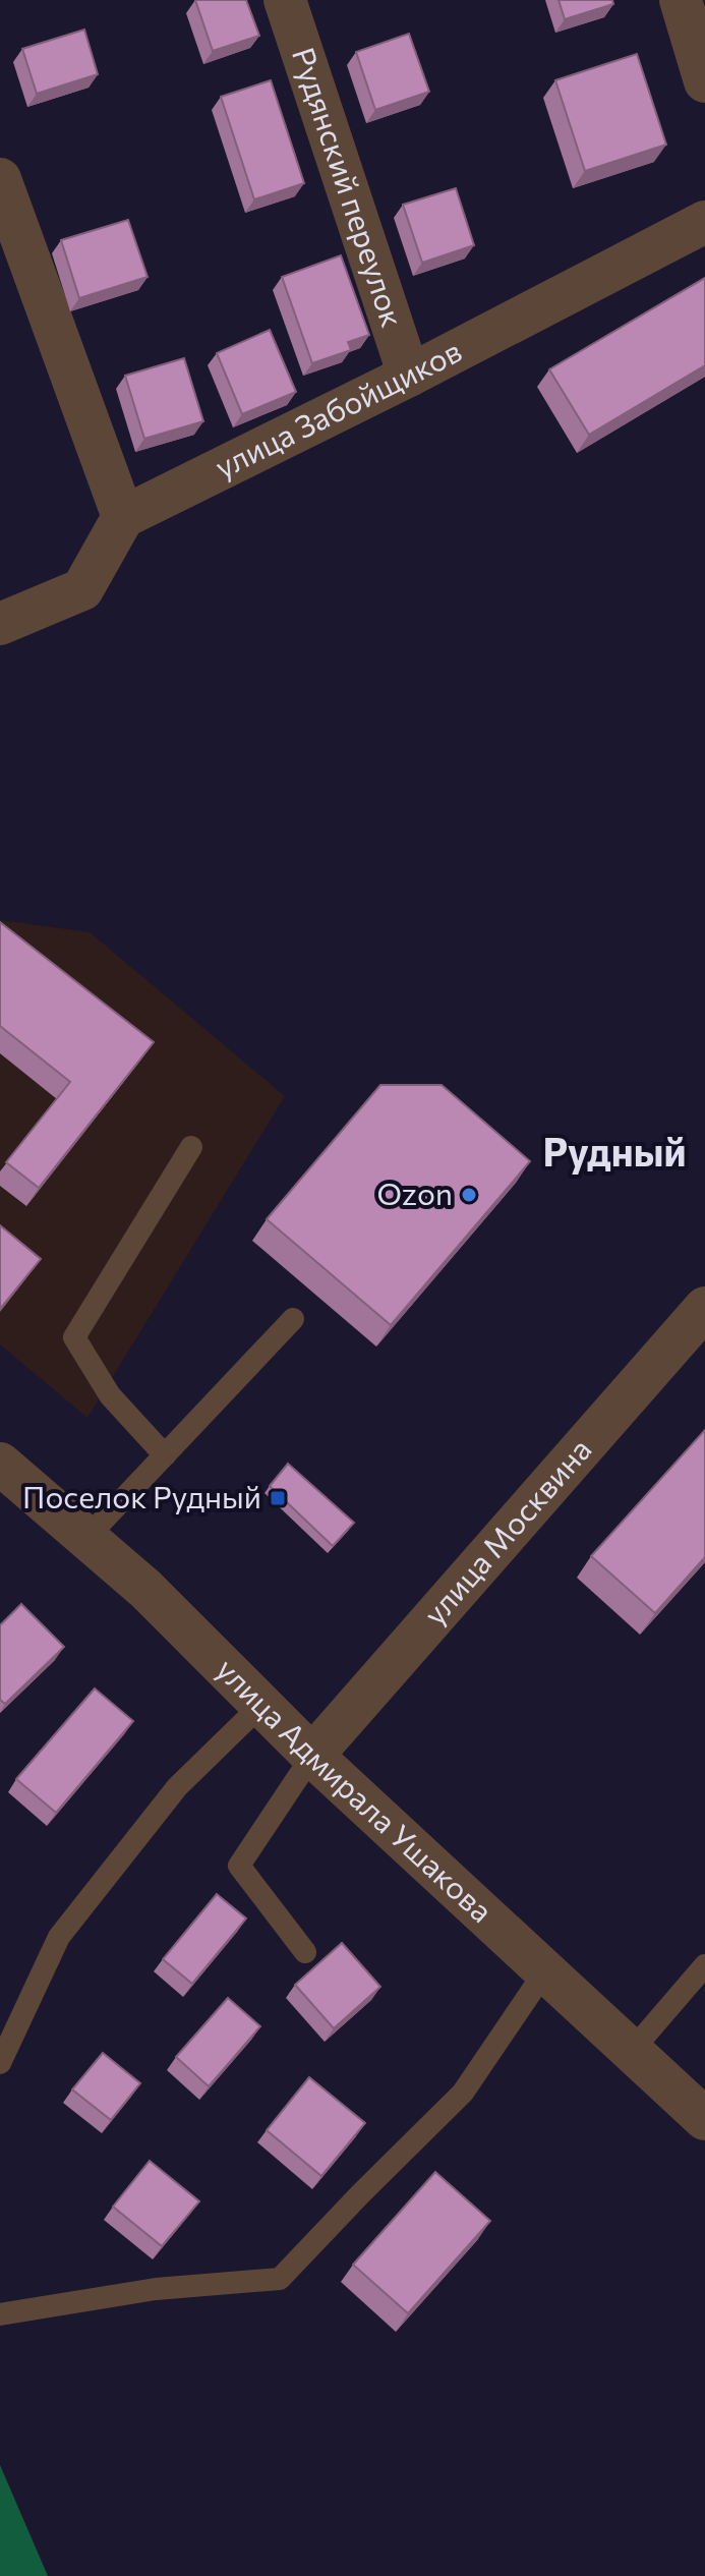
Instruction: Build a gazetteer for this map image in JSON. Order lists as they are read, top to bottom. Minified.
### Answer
{"streets":{"street":["Рудянский переулок","улица Забойщиков","улица Москвина","улица Адмирала Ушакова"]},"crossings":[["Рудянский переулок","улица Забойщиков"],["улица Москвина","улица Адмирала Ушакова"]],"districts":["Рудный"],"places":{"other":["Ozon"],"transit":["Поселок Рудный"]}}
